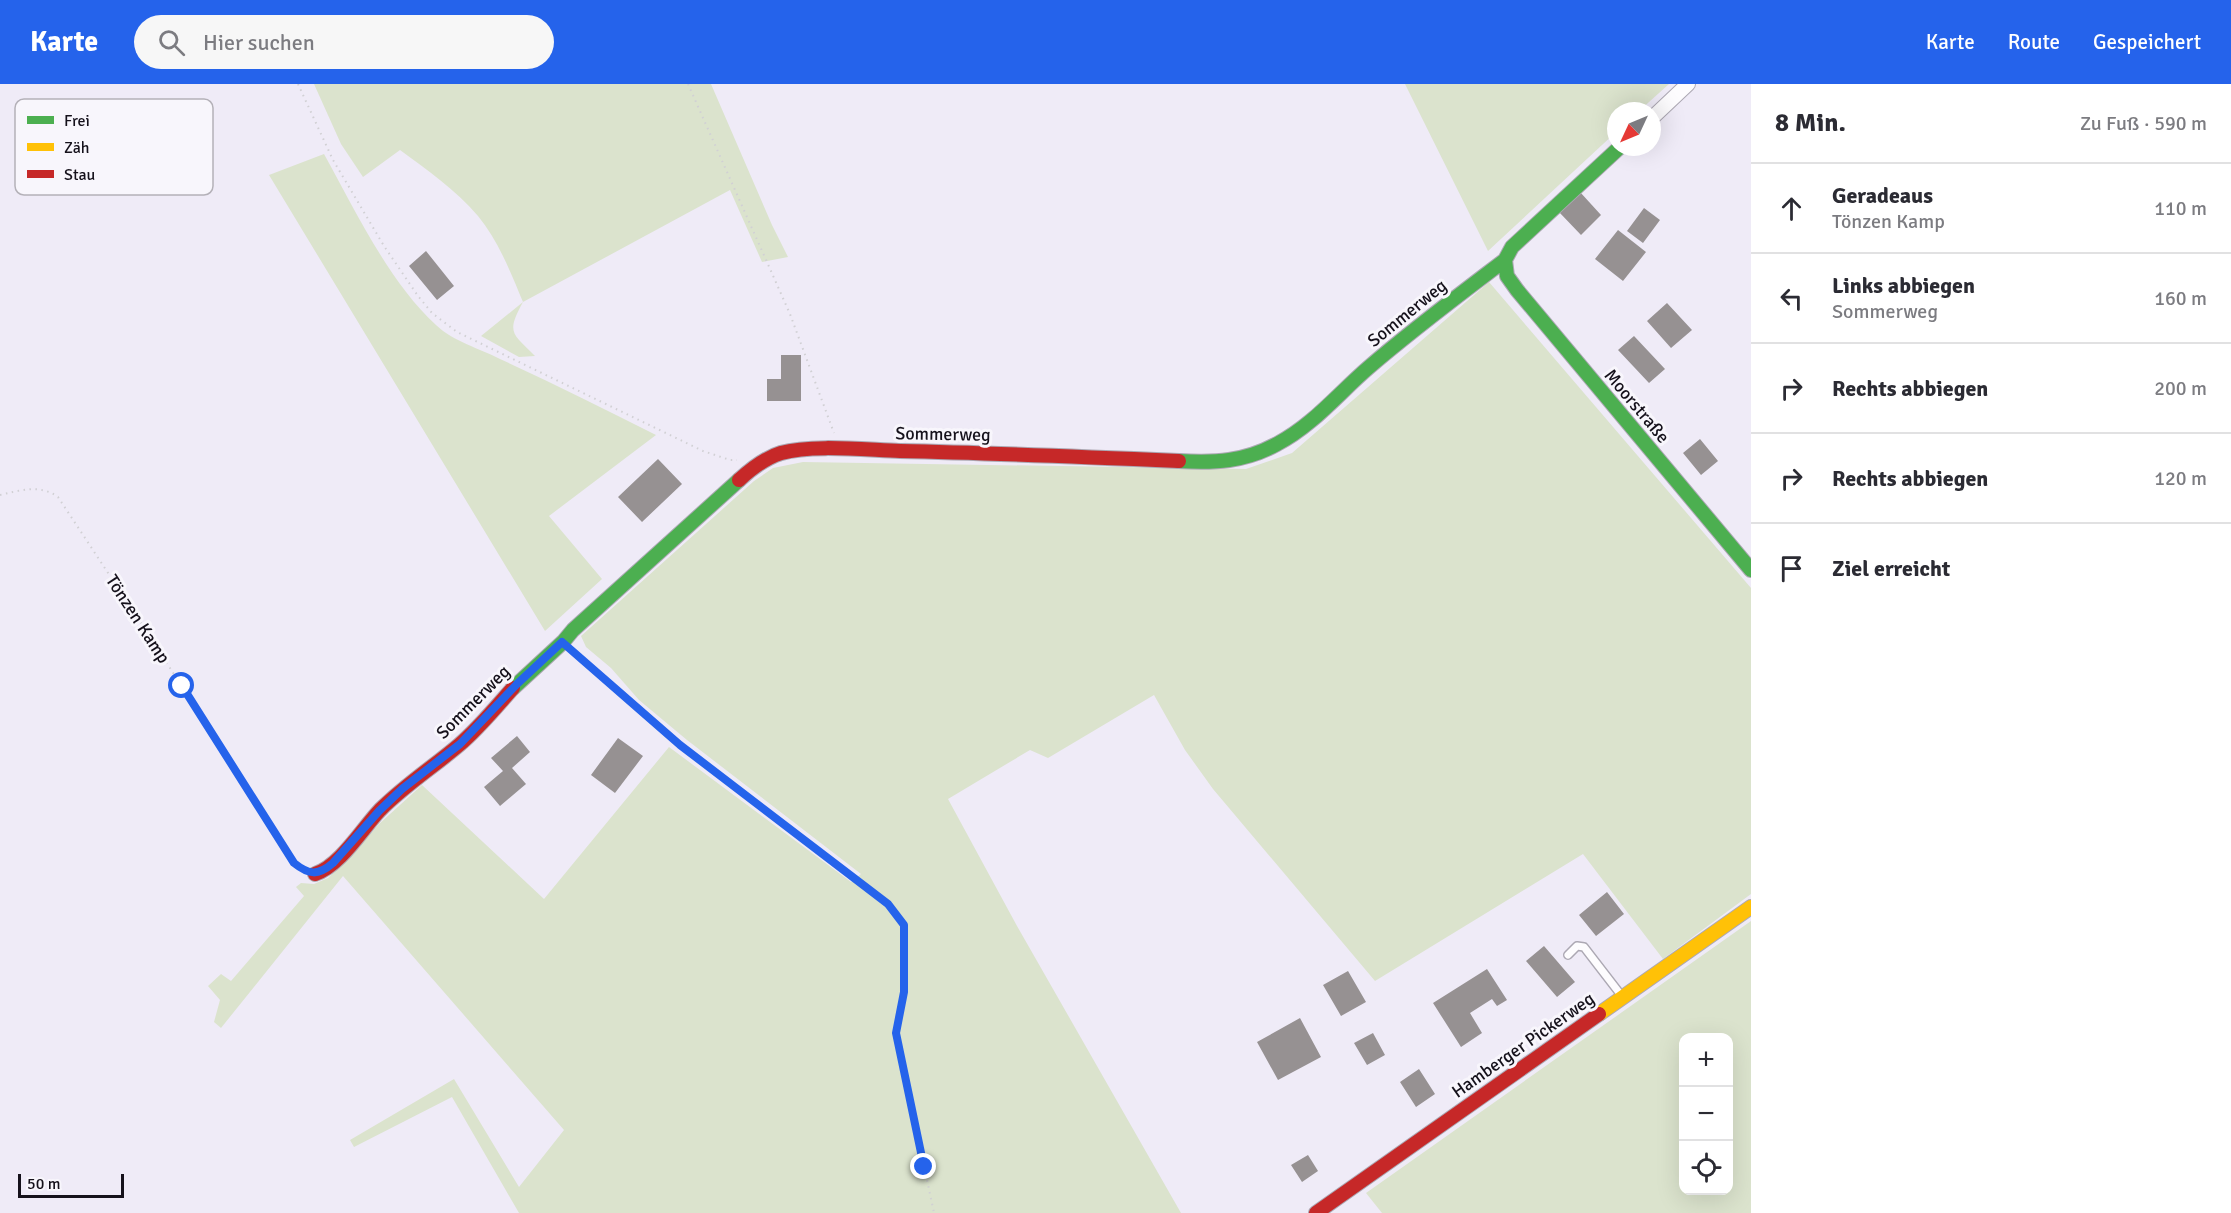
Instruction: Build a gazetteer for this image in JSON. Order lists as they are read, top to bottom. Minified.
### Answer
{"streets":{"street":["Sommerweg","Moorstraße","Hamberger Pickerweg"],"path":["Tönzen Kamp"]},"crossings":[["Sommerweg","Moorstraße"],["Sommerweg","Tönzen Kamp"]],"legend":["Frei","Zäh","Stau"],"scale_bar":"50 m","north":"bottom left","page":{"header":"Karte","search":"Hier suchen","nav":["Karte","Route","Gespeichert"],"heading":["8 Min.","Zu Fuß · 590 m"],"list":[["Geradeaus","Tönzen Kamp","110 m"],["Links abbiegen","Sommerweg","160 m"],["Rechts abbiegen","200 m"],["Rechts abbiegen","120 m"],"Ziel erreicht"],"map_buttons":["+","−"],"scale":"50 m"}}
